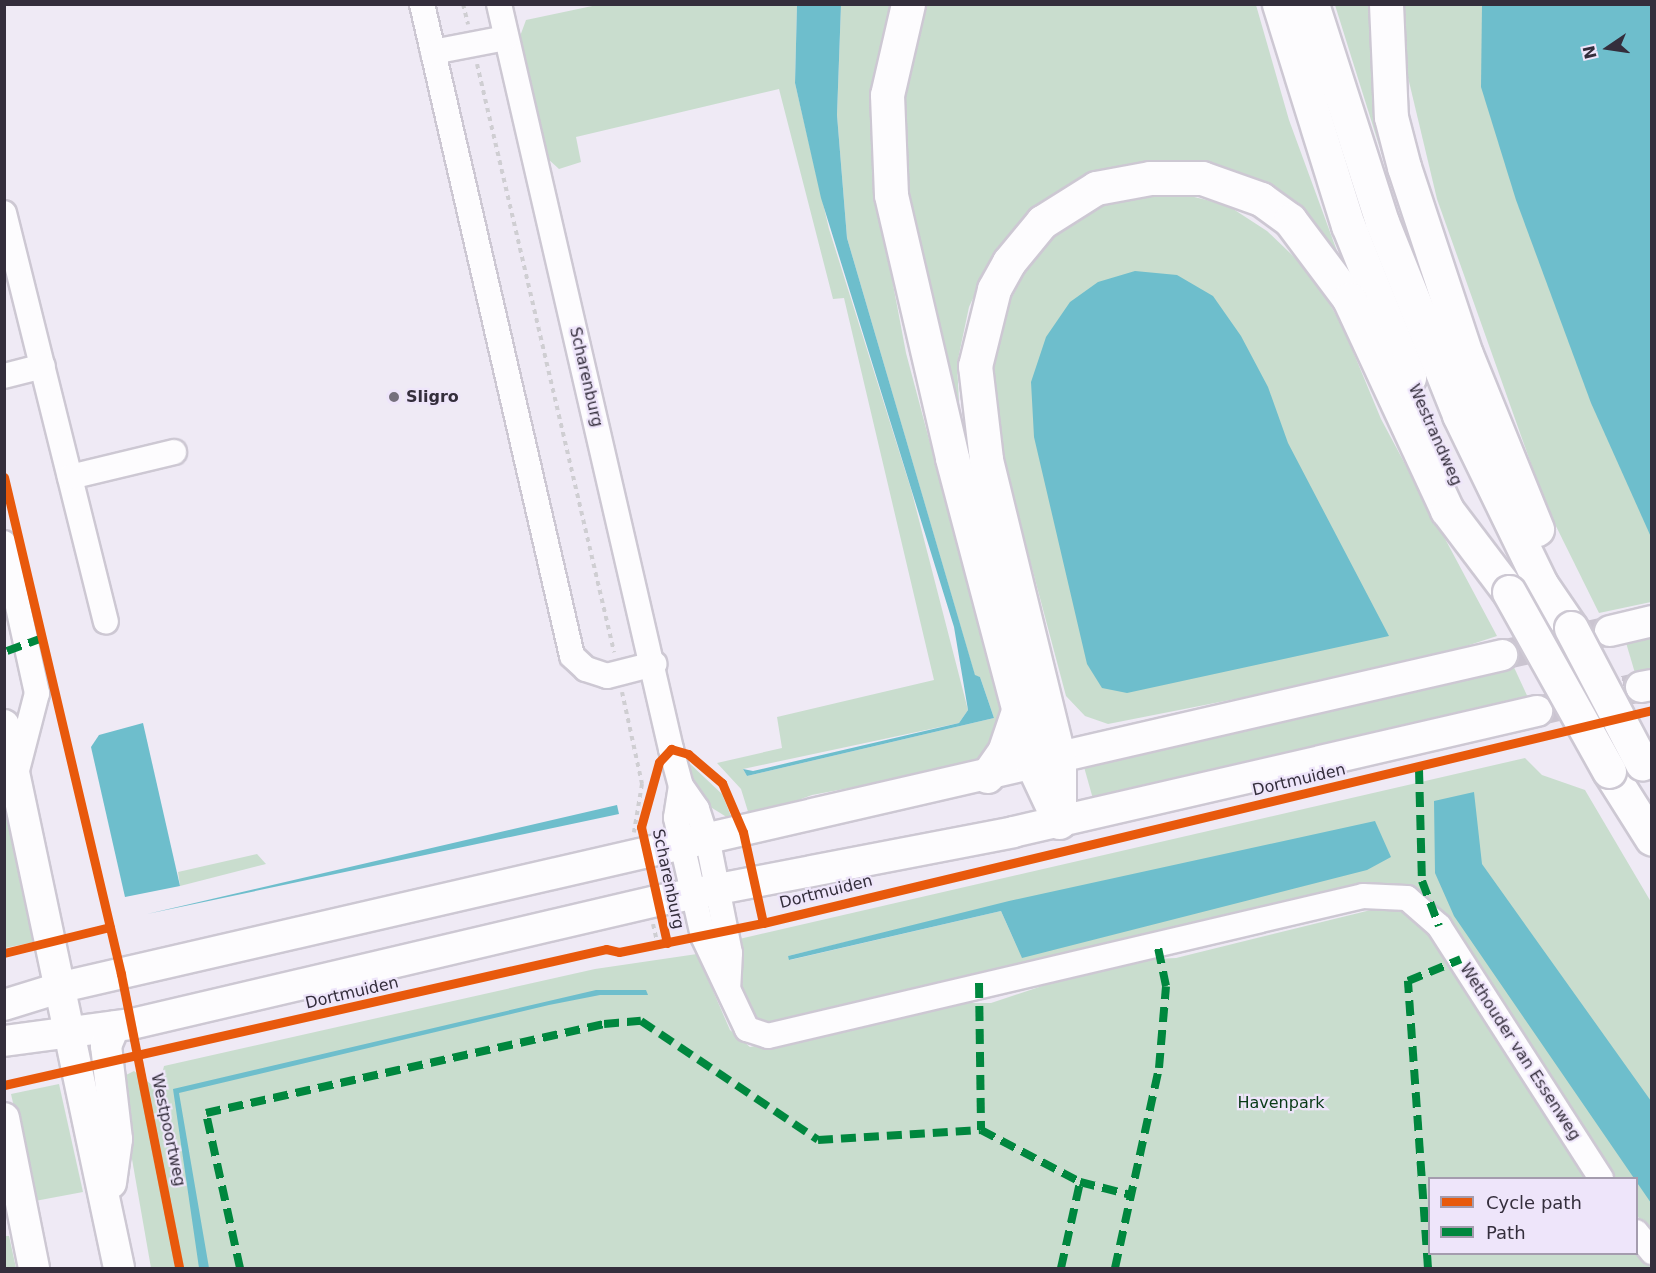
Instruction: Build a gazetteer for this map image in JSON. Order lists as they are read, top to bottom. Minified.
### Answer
{"streets":{"highway":["Westrandweg"],"main road":["Dortmuiden"],"street":["Scharenburg","Wethouder van Essenweg"],"cycle path":["Westpoortweg"]},"crossings":[["Scharenburg","Dortmuiden"],["Scharenburg","Wethouder van Essenweg"]],"parks":["Havenpark"],"places":["Sligro"],"legend":["Cycle path","Path"],"north":"left"}
